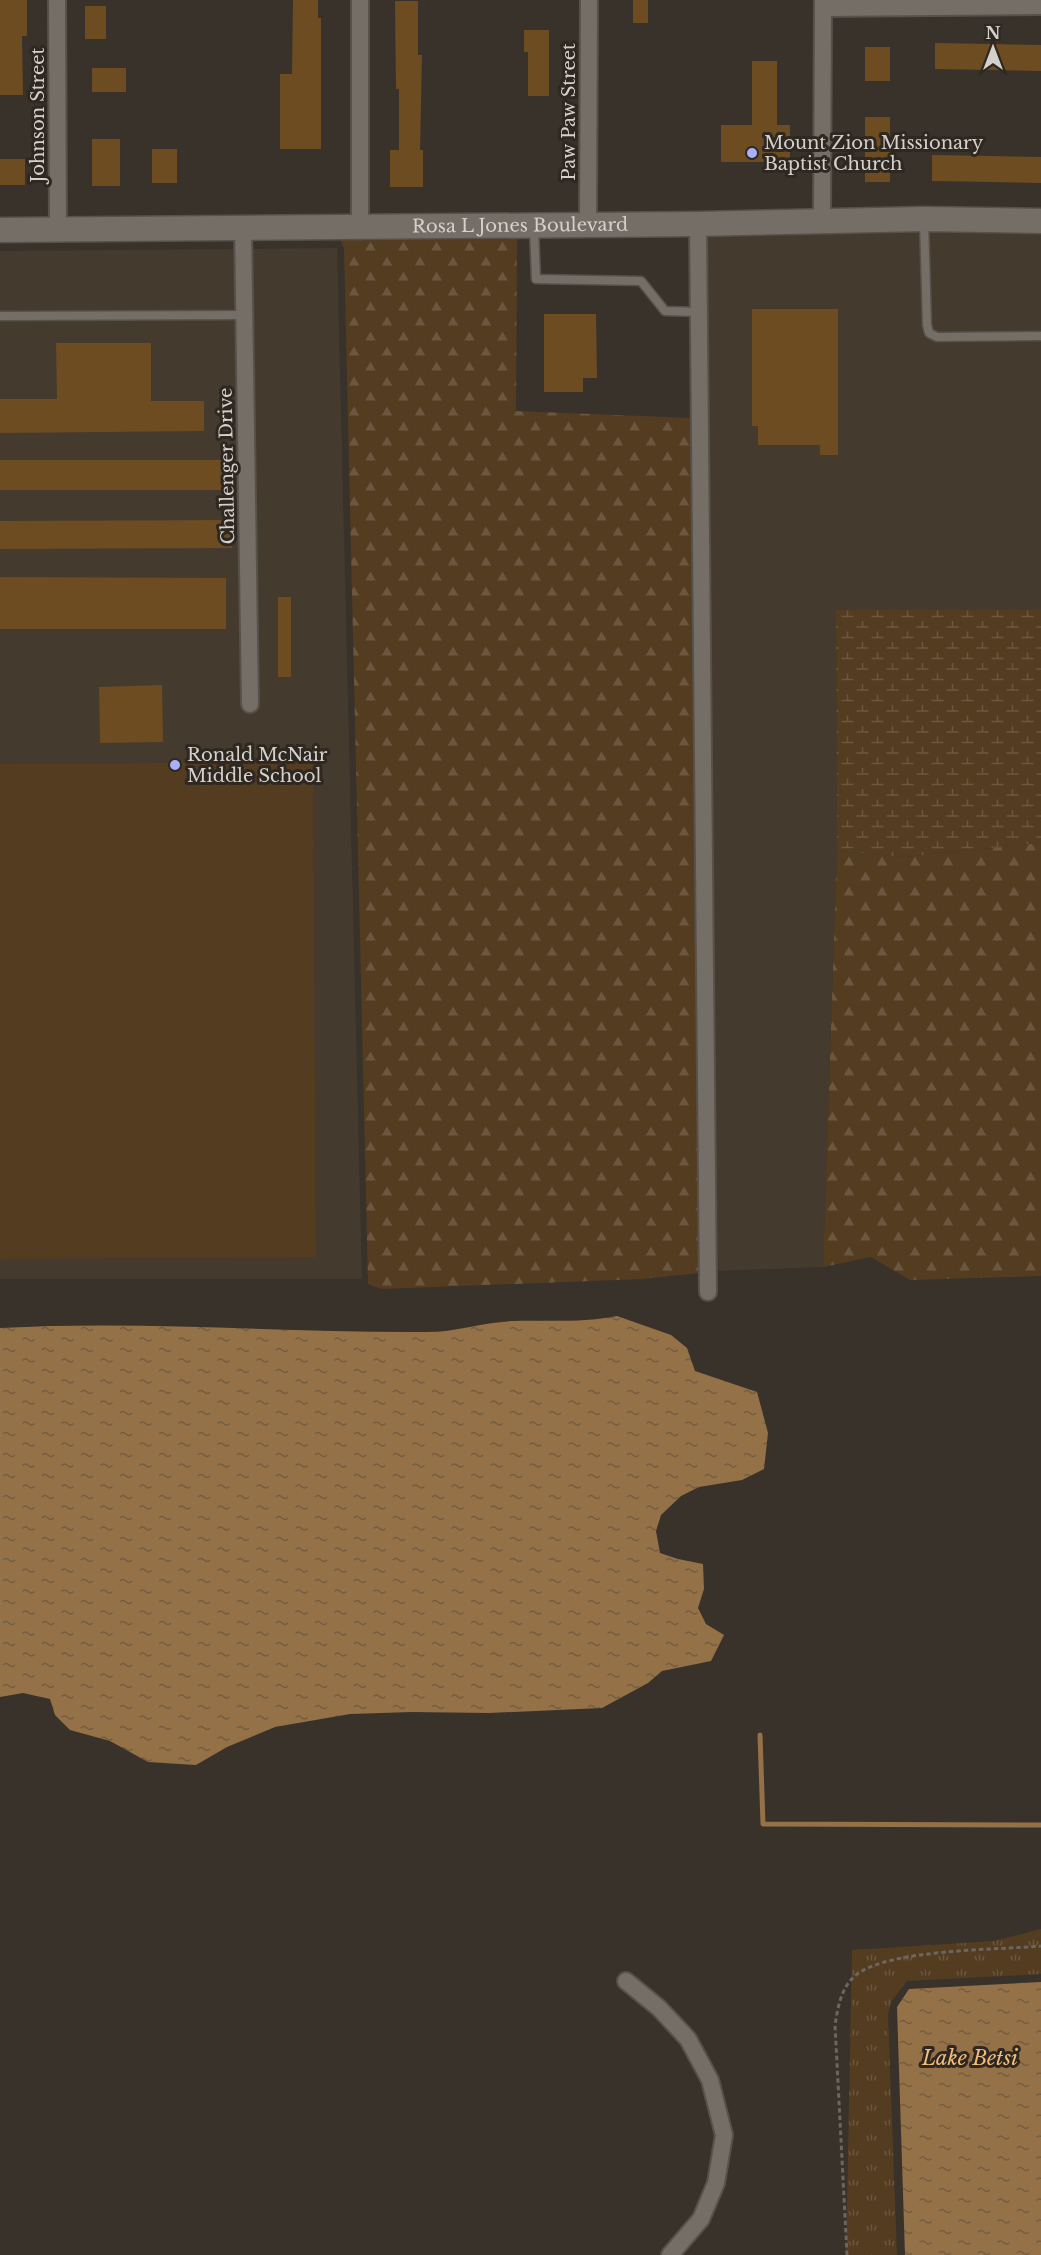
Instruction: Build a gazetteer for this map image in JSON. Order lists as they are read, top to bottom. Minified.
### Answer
{"streets":{"street":["Paw Paw Street","Johnson Street","Rosa L Jones Boulevard","Challenger Drive"]},"crossings":[["Paw Paw Street","Rosa L Jones Boulevard"],["Johnson Street","Rosa L Jones Boulevard"],["Rosa L Jones Boulevard","Challenger Drive"]],"water":["Lake Betsi"],"places":["Mount Zion Missionary Baptist Church","Ronald McNair Middle School"],"north":"top"}
